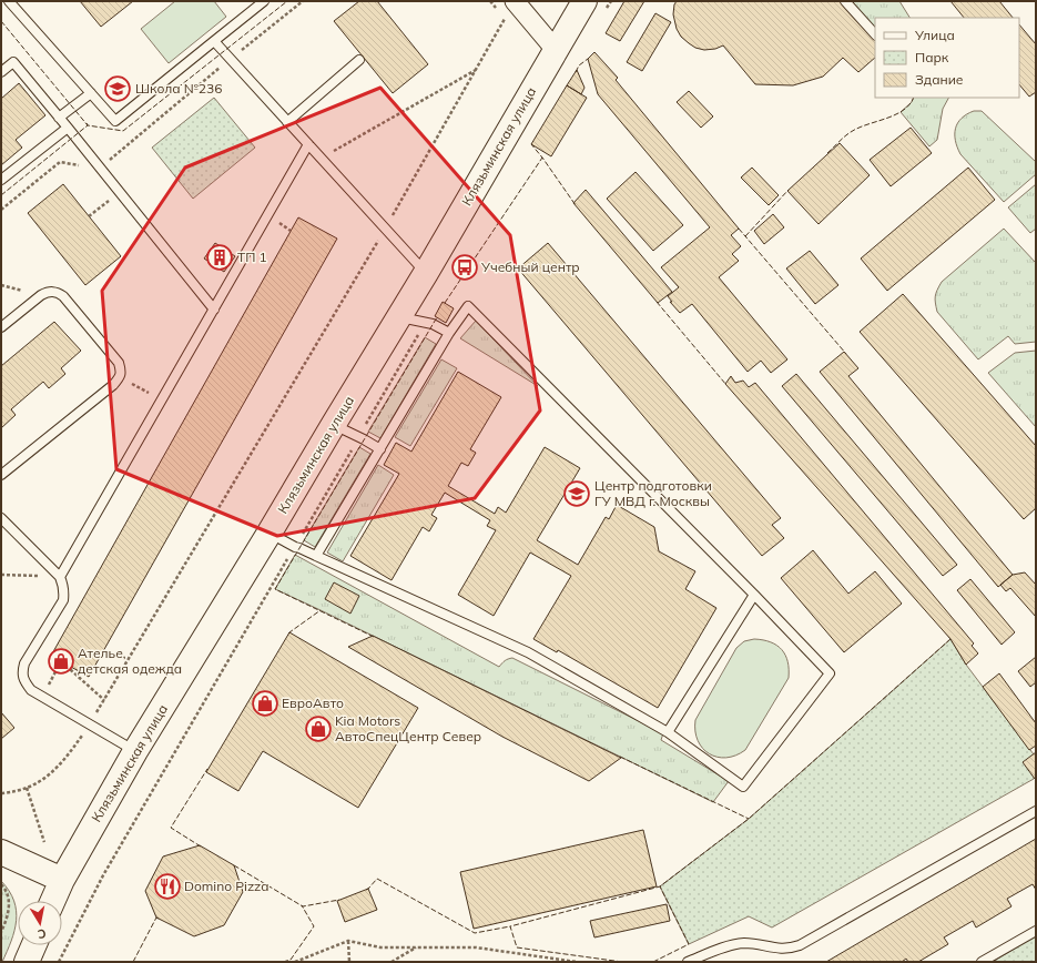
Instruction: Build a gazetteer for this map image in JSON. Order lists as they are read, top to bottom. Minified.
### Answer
{"streets":{"street":["Клязьминская улица"]},"places":{"school or university":["Школа №236","Центр подготовки ГУ МВД г. Москвы"],"building":["ТП 1"],"bus stop":["Учебный центр"],"shop":["Ателье, детская одежда","ЕвроАвто","Kia Motors АвтоСпецЦентр Север"],"restaurant":["Domino Pizza"]},"legend":["Улица","Парк","Здание"],"north":"bottom"}
